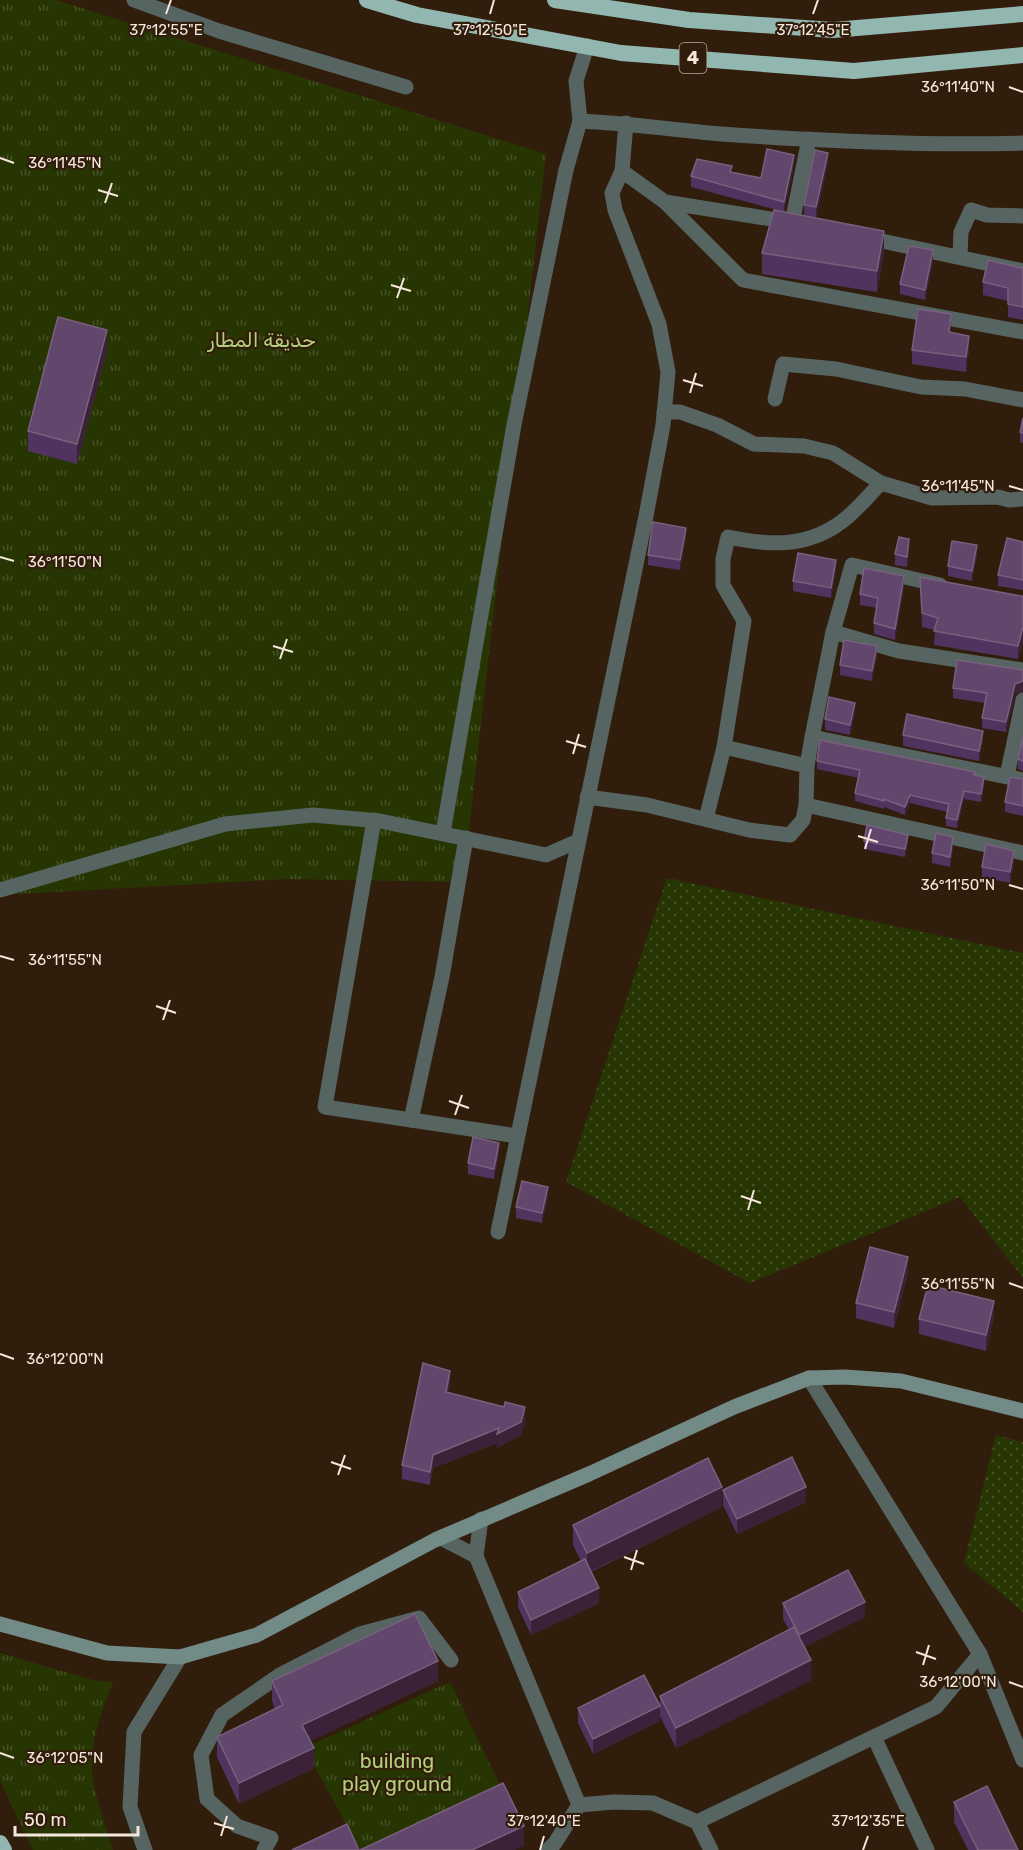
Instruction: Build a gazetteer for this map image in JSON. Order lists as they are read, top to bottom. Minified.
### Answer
{"streets":{"highway":["4"]},"parks":["حديقة المطار","building play ground"],"scale_bar":"50 m","coordinates":["37°12'55\"E","37°12'50\"E","37°12'45\"E","36°11'40\"N","36°11'45\"N","36°11'50\"N","36°11'55\"N","36°12'00\"N","36°12'05\"N","37°12'40\"E","37°12'35\"E"]}
